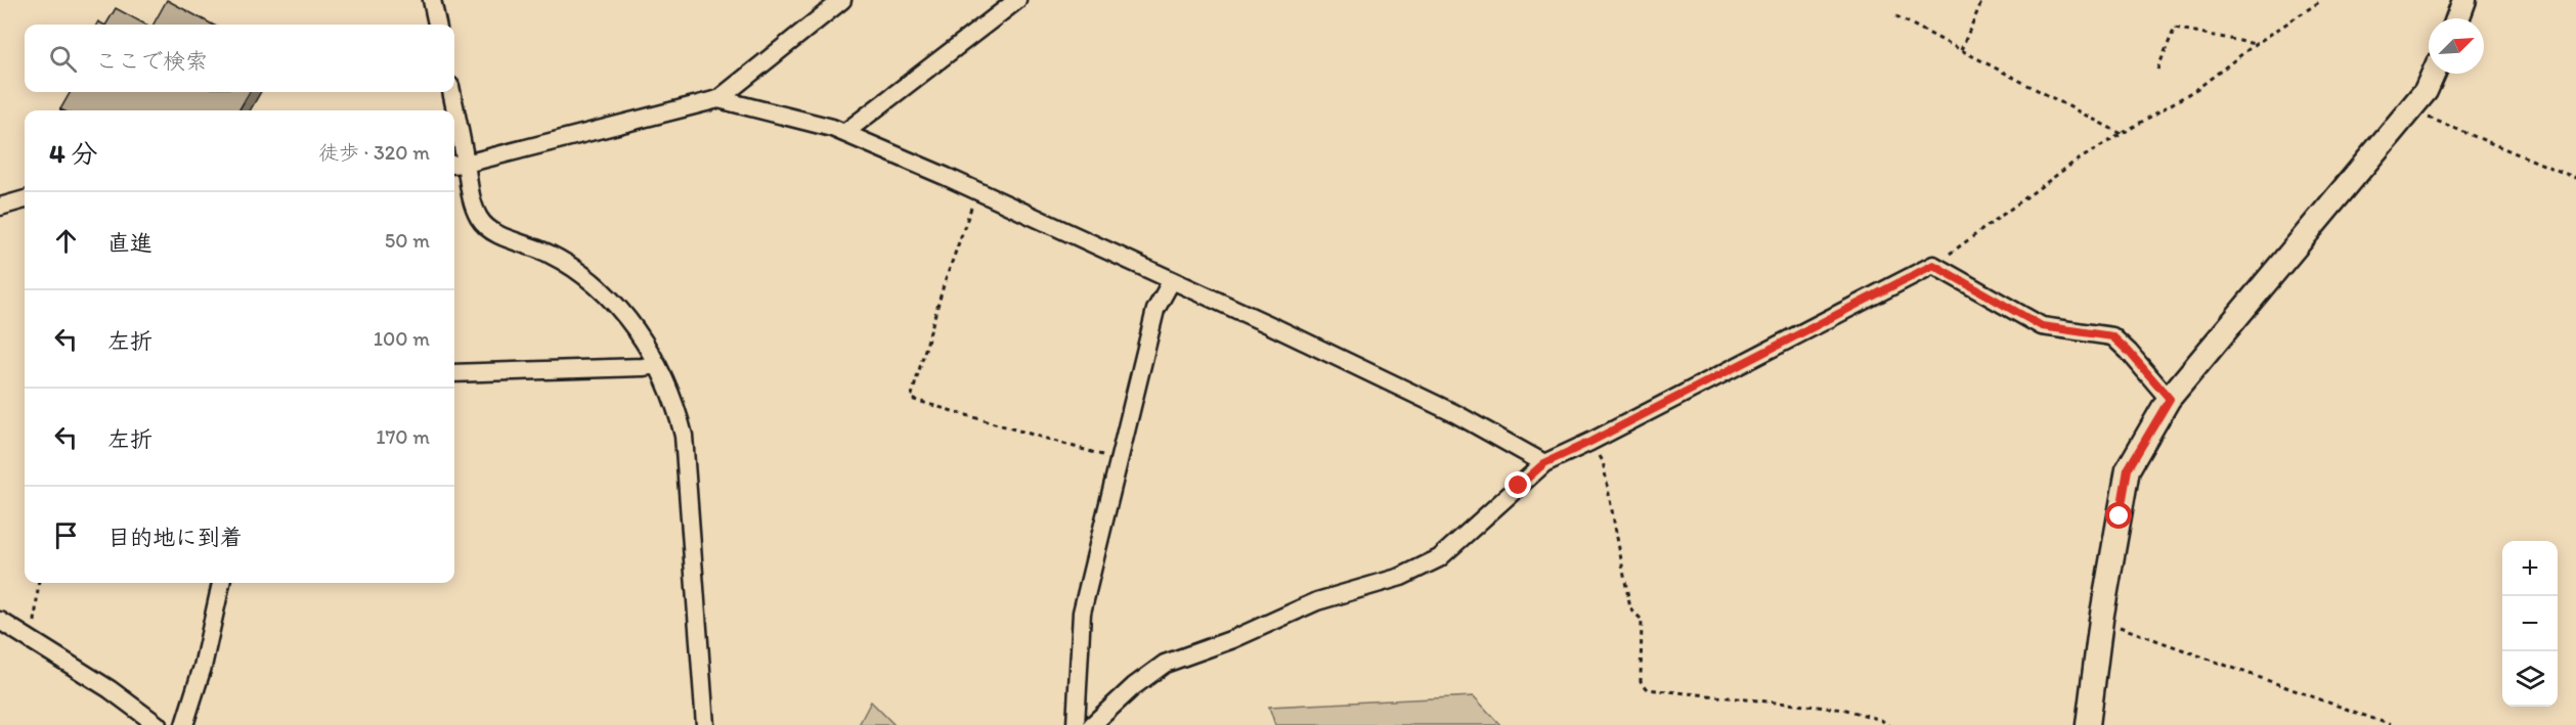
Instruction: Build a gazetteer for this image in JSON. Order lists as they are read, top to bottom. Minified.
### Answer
{"north":"top right","page":{"search":"ここで検索","heading":["4 分","徒歩 · 320 m"],"list":[["直進","50 m"],["左折","100 m"],["左折","170 m"],"目的地に到着"],"map_buttons":["+","−"]}}
